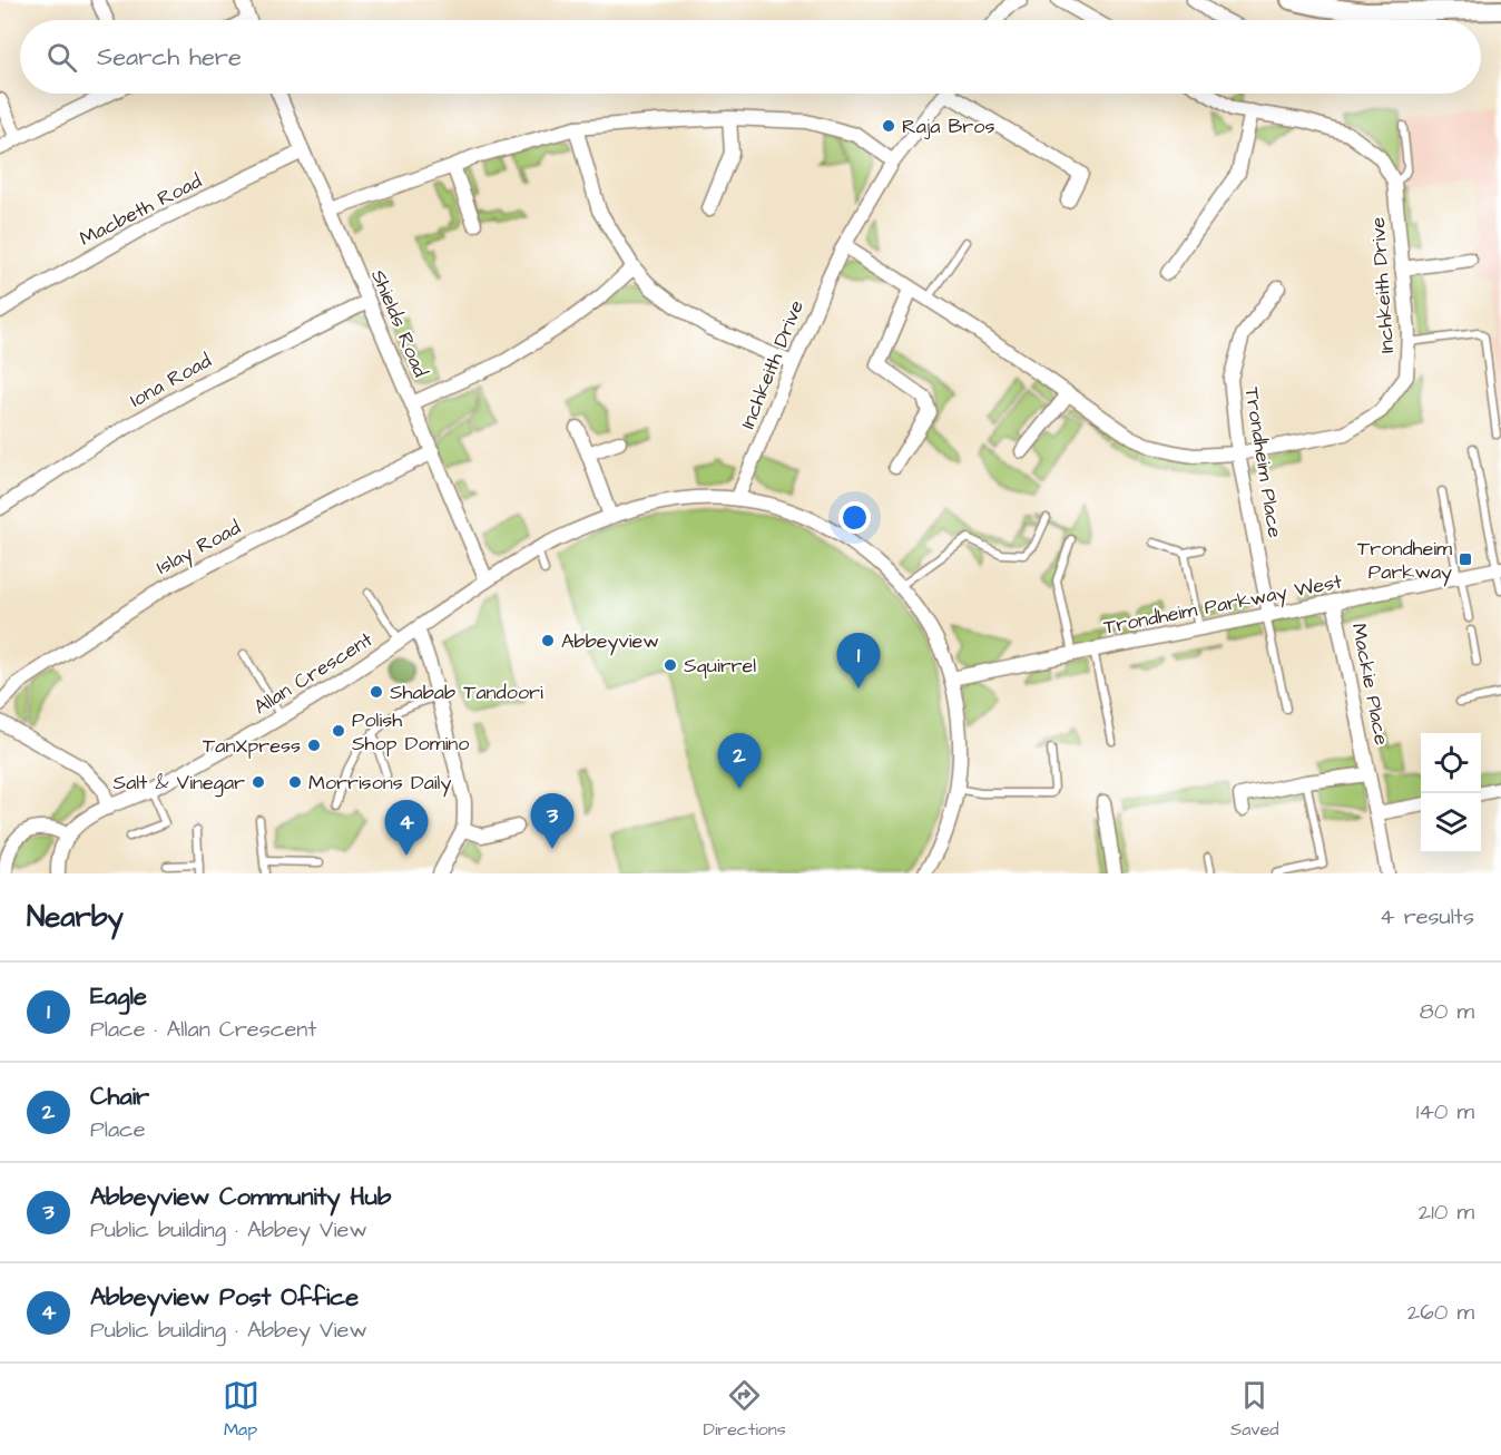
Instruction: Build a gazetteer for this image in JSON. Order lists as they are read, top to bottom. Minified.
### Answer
{"streets":{"street":["Macbeth Road","Inchkeith Drive","Shields Road","Iona Road","Trondheim Place","Islay Road","Trondheim Parkway West","Allan Crescent","Mackie Place"]},"crossings":[["Macbeth Road","Shields Road"],["Inchkeith Drive","Trondheim Place"],["Inchkeith Drive","Allan Crescent"],["Shields Road","Iona Road"],["Shields Road","Islay Road"],["Shields Road","Allan Crescent"],["Trondheim Place","Trondheim Parkway West"],["Trondheim Parkway West","Allan Crescent"],["Trondheim Parkway West","Mackie Place"]],"places":{"other":["Raja Bros","Abbeyview","Squirrel","Shabab Tandoori","Polish Shop Domino","TanXpress","Salt & Vinegar","Morrisons Daily"],"transit":["Trondheim Parkway"]},"page":{"search":"Search here","pins":["1","2","3","4"],"heading":["Nearby","4 results"],"list":[{"mark":"1","name":"Eagle","note":"Place · Allan Crescent","value":"80 m"},{"mark":"2","name":"Chair","note":"Place","value":"140 m"},{"mark":"3","name":"Abbeyview Community Hub","note":"Public building · Abbey View","value":"210 m"},{"mark":"4","name":"Abbeyview Post Office","note":"Public building · Abbey View","value":"260 m"}],"nav":["Map","Directions","Saved"]}}
